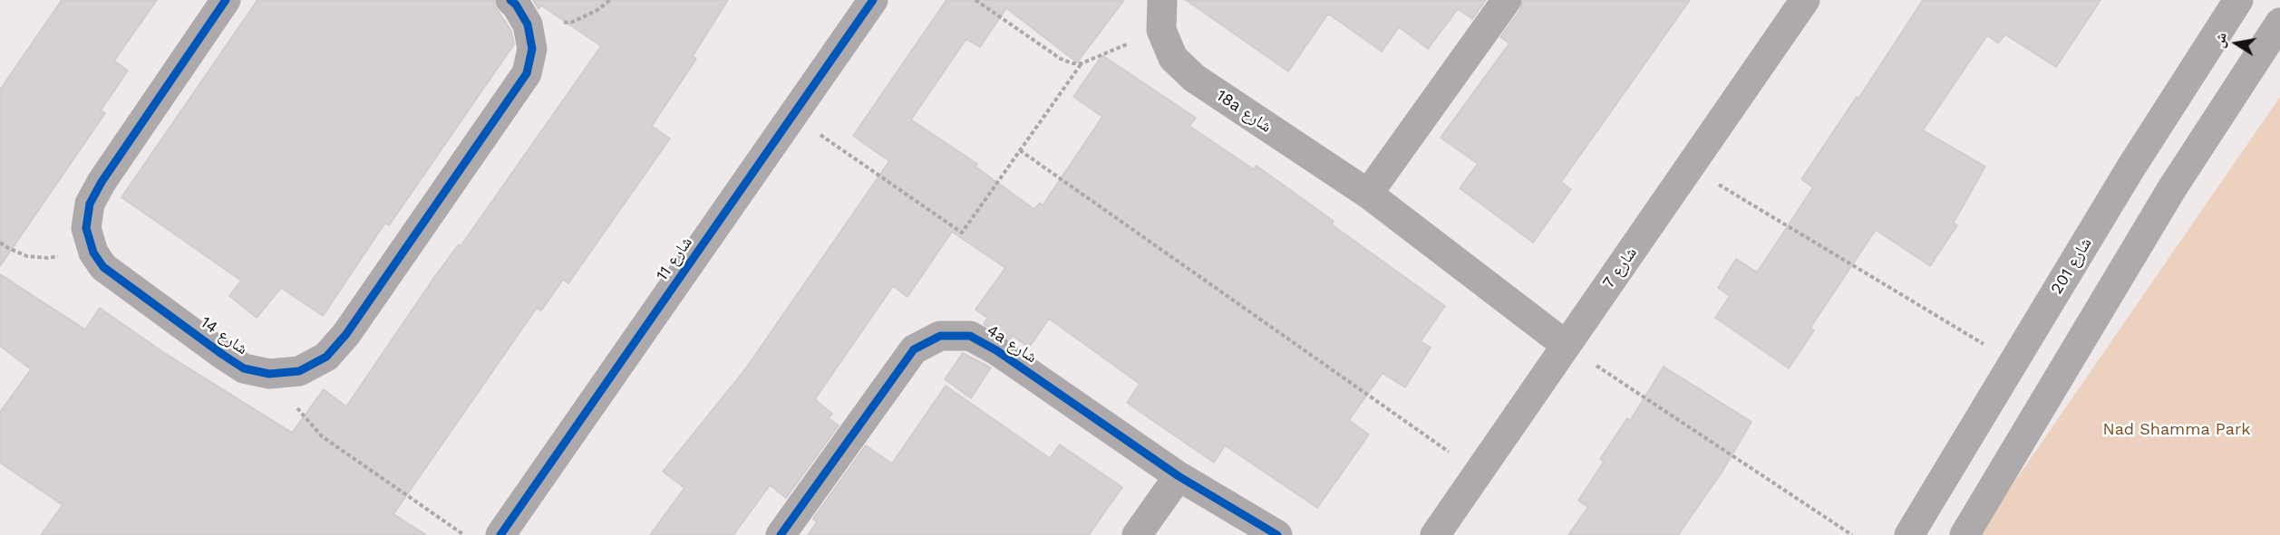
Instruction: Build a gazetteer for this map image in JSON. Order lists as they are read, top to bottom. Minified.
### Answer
{"streets":{"street":["18a شارع","شارع 11","شارع 201","شارع 7","شارع 14","4a شارع"]},"crossings":[["18a شارع","شارع 7"]],"parks":["Nad Shamma Park"],"north":"left"}
